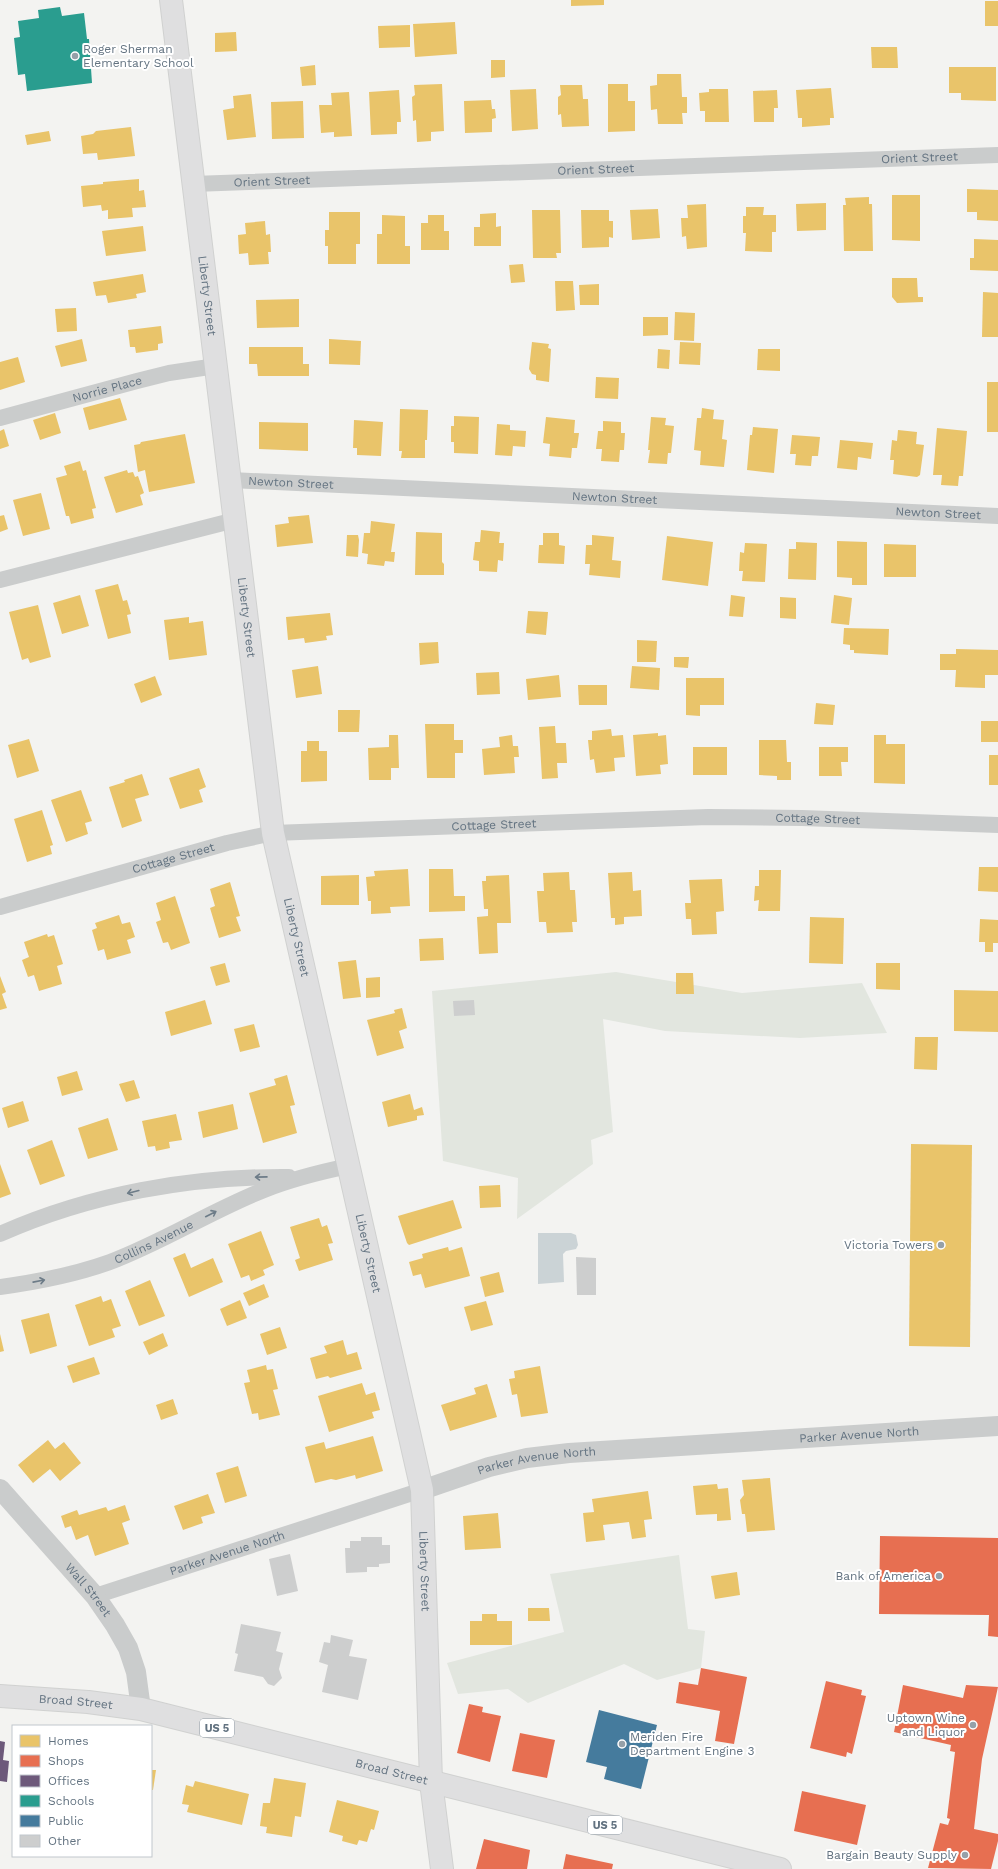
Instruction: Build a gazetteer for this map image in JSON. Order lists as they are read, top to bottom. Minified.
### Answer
{"streets":{"main road":["Liberty Street","Broad Street","US 5"],"street":["Orient Street","Norrie Place","Newton Street","Cottage Street","Collins Avenue","Parker Avenue North","Wall Street"]},"crossings":[["Orient Street","Liberty Street"],["Liberty Street","Norrie Place"],["Liberty Street","Newton Street"],["Liberty Street","Cottage Street"],["Liberty Street","Collins Avenue"],["Liberty Street","Parker Avenue North"],["Liberty Street","Broad Street"],["Parker Avenue North","Wall Street"],["Wall Street","Broad Street"]],"places":["Roger Sherman Elementary School","Victoria Towers","Bank of America","Uptown Wine and Liquor","Meriden Fire Department Engine 3","Bargain Beauty Supply"],"legend":["Homes","Shops","Offices","Schools","Public","Other"]}
